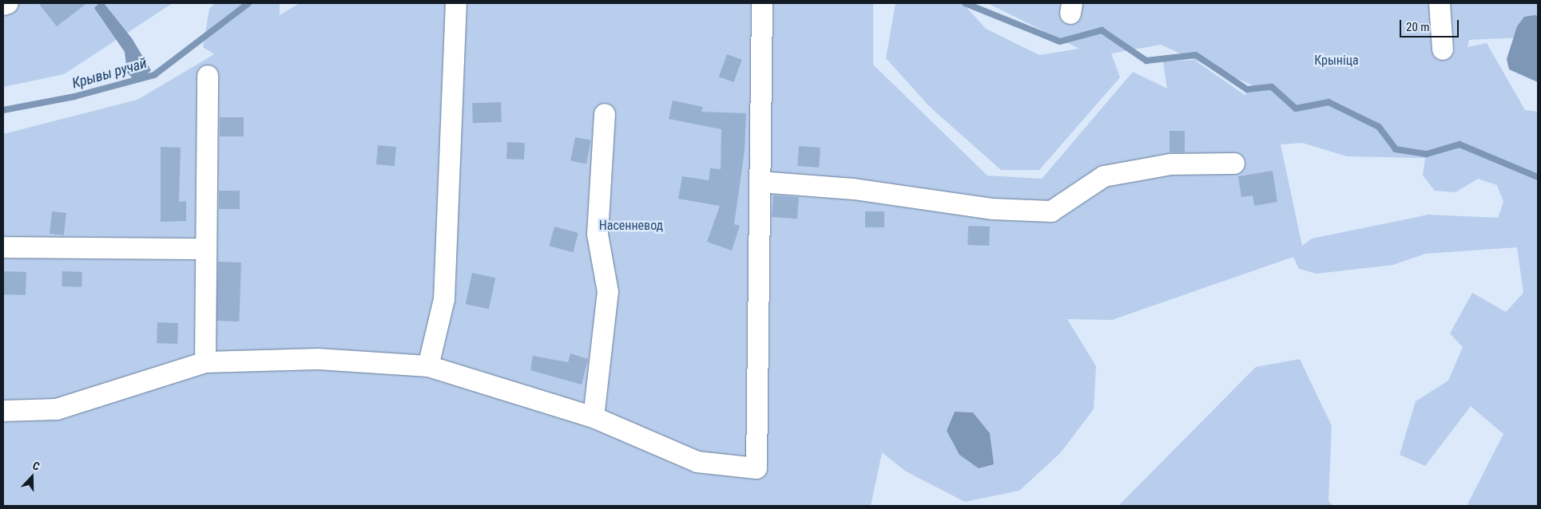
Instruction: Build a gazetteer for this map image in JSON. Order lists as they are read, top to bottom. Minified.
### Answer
{"water":["Крывы ручай"],"parks":["Крыніца","Насенневод"],"scale_bar":"20 m","north":"top"}
